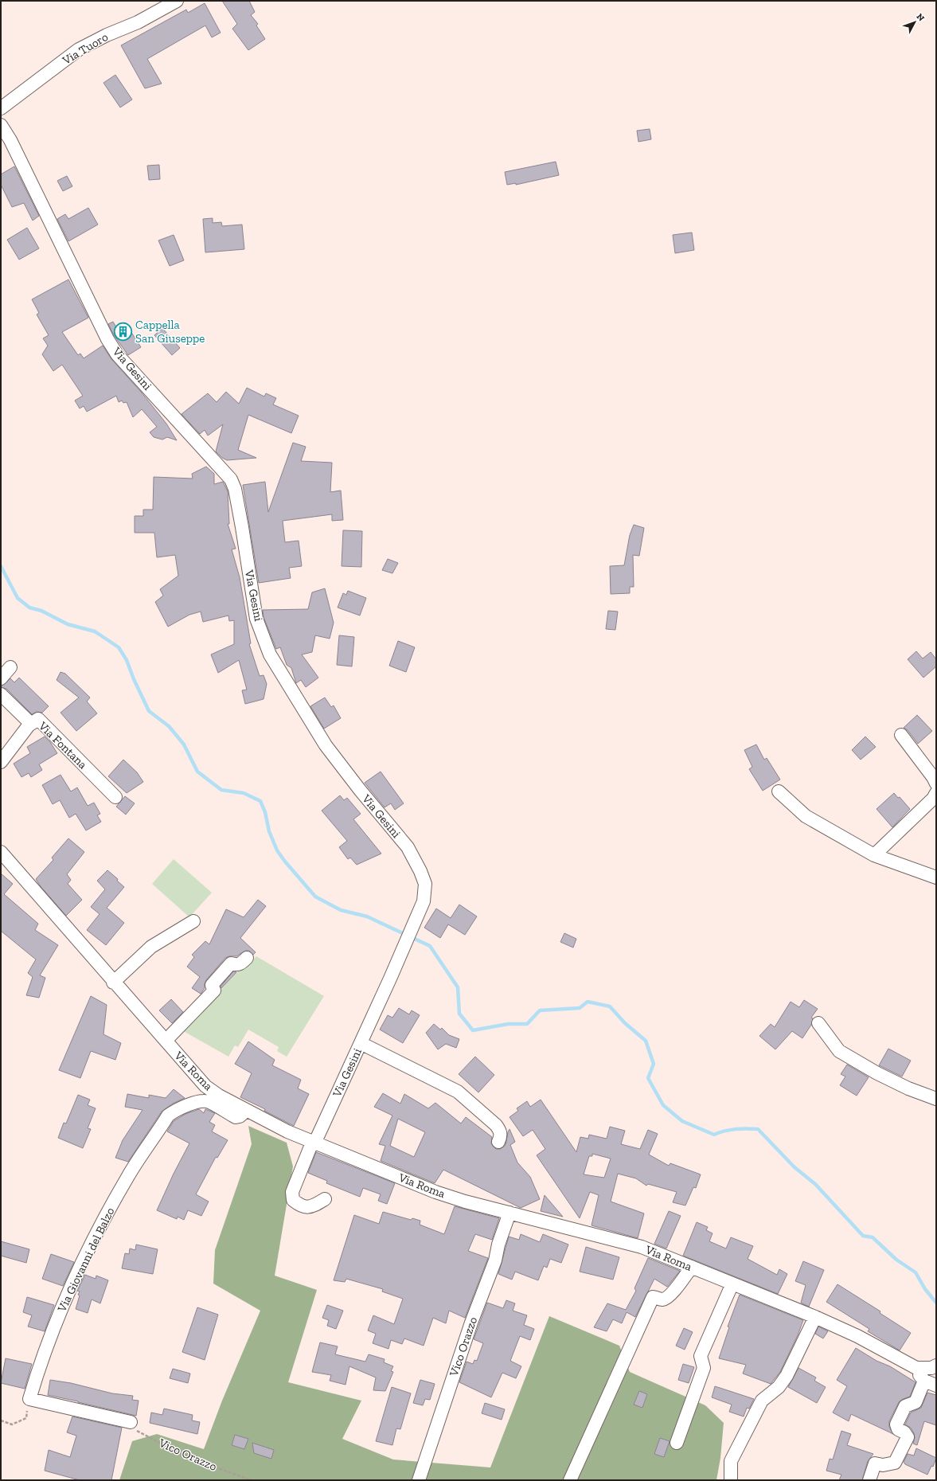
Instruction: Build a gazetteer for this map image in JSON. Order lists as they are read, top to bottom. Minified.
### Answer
{"streets":{"street":["Via Tuoro","Via Gesini","Via Fontana","Via Roma","Via Giovanni del Balzo","Vico Orazzo"]},"crossings":[["Via Gesini","Via Roma"],["Via Roma","Via Giovanni del Balzo"],["Via Roma","Vico Orazzo"]],"places":{"building":["Cappella San Giuseppe"]},"north":"top right"}
